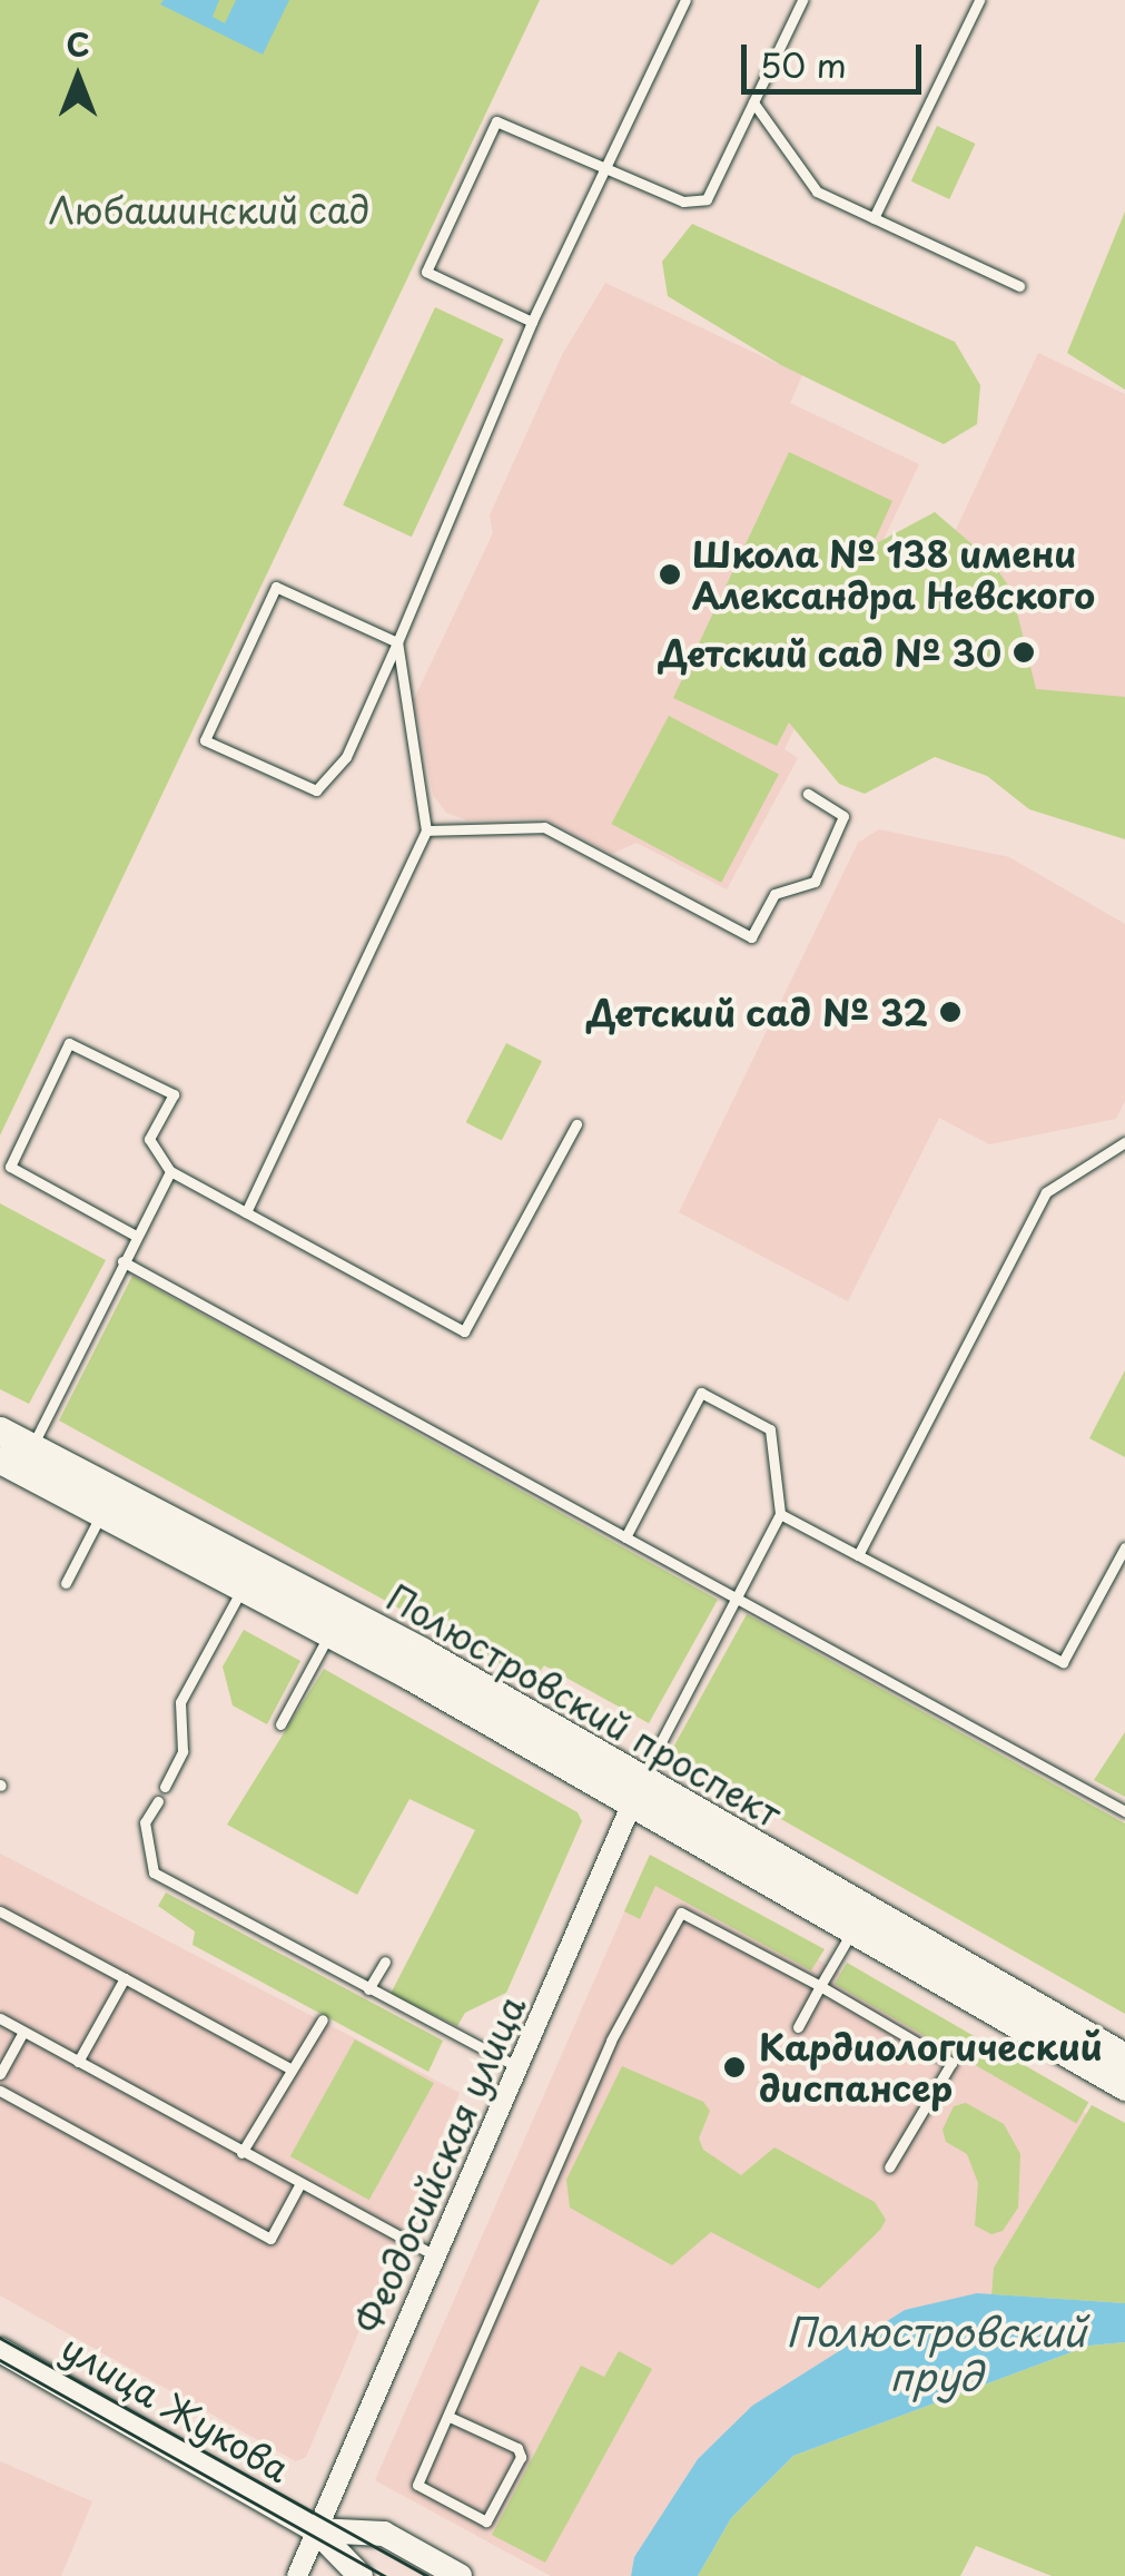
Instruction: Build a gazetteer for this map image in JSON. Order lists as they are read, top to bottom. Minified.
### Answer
{"streets":{"main road":["Полюстровский проспект"],"street":["Феодосийская улица","улица Жукова"]},"crossings":[["Полюстровский проспект","Феодосийская улица"],["Феодосийская улица","улица Жукова"]],"water":["Полюстровский пруд"],"parks":["Любашинский сад"],"places":["Школа № 138 имени Александра Невского","Детский сад № 30","Детский сад № 32","Кардиологический диспансер"],"scale_bar":"50 m","north":"top"}
